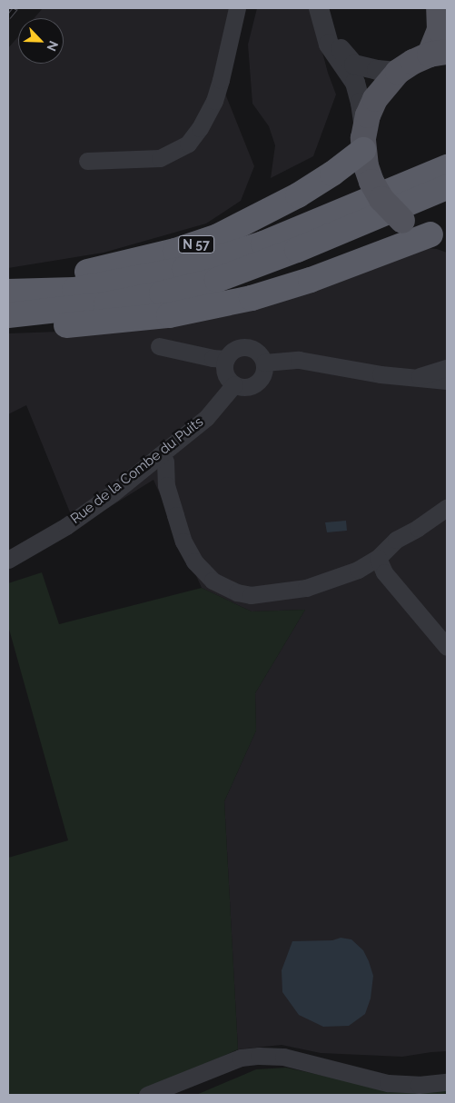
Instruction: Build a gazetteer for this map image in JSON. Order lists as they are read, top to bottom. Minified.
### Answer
{"streets":{"highway":["N 57"],"street":["Rue de la Combe du Puits"]},"north":"bottom right"}
